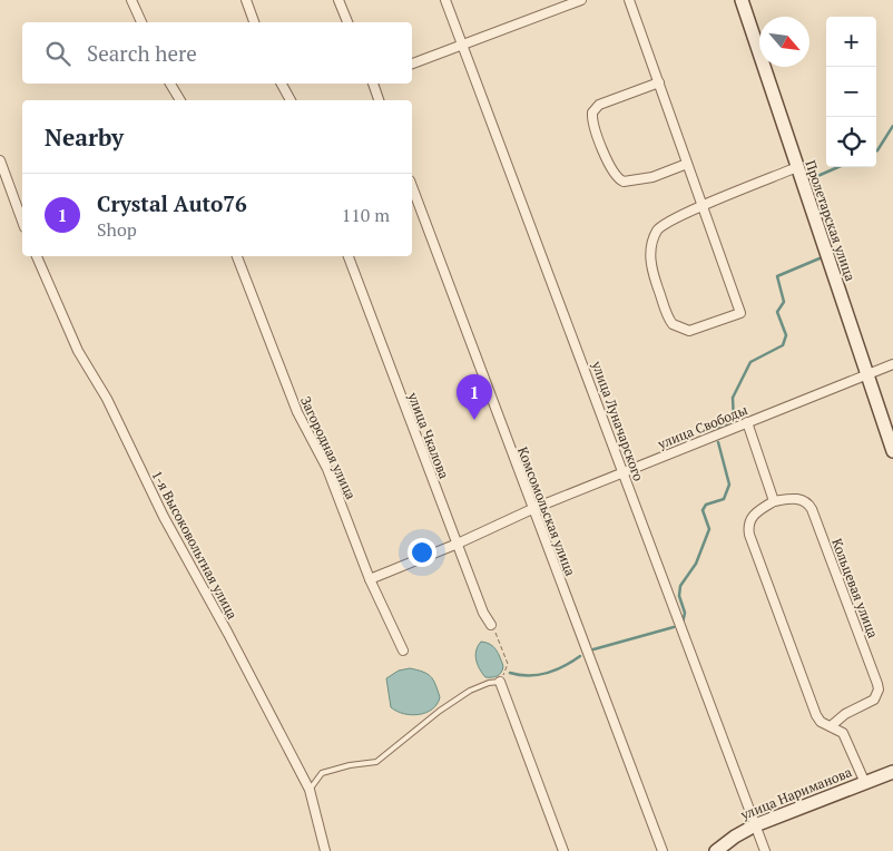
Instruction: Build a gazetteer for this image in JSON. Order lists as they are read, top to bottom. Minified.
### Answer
{"streets":{"main road":["Пролетарская улица","улица Нариманова"],"street":["улица Луначарского","улица Свободы","улица Чкалова","Загородная улица","Комсомольская улица","1-я Высоковольтная улица","Кольцевая улица"]},"crossings":[["Пролетарская улица","улица Свободы"],["улица Луначарского","улица Свободы"],["улица Луначарского","улица Нариманова"],["улица Свободы","улица Чкалова"],["улица Свободы","Загородная улица"],["улица Свободы","Комсомольская улица"]],"north":"bottom right","page":{"map_buttons":["+","−"],"search":"Search here","heading":"Nearby","list":[{"mark":"1","name":"Crystal Auto76","note":"Shop","value":"110 m"}],"pins":"1"}}
